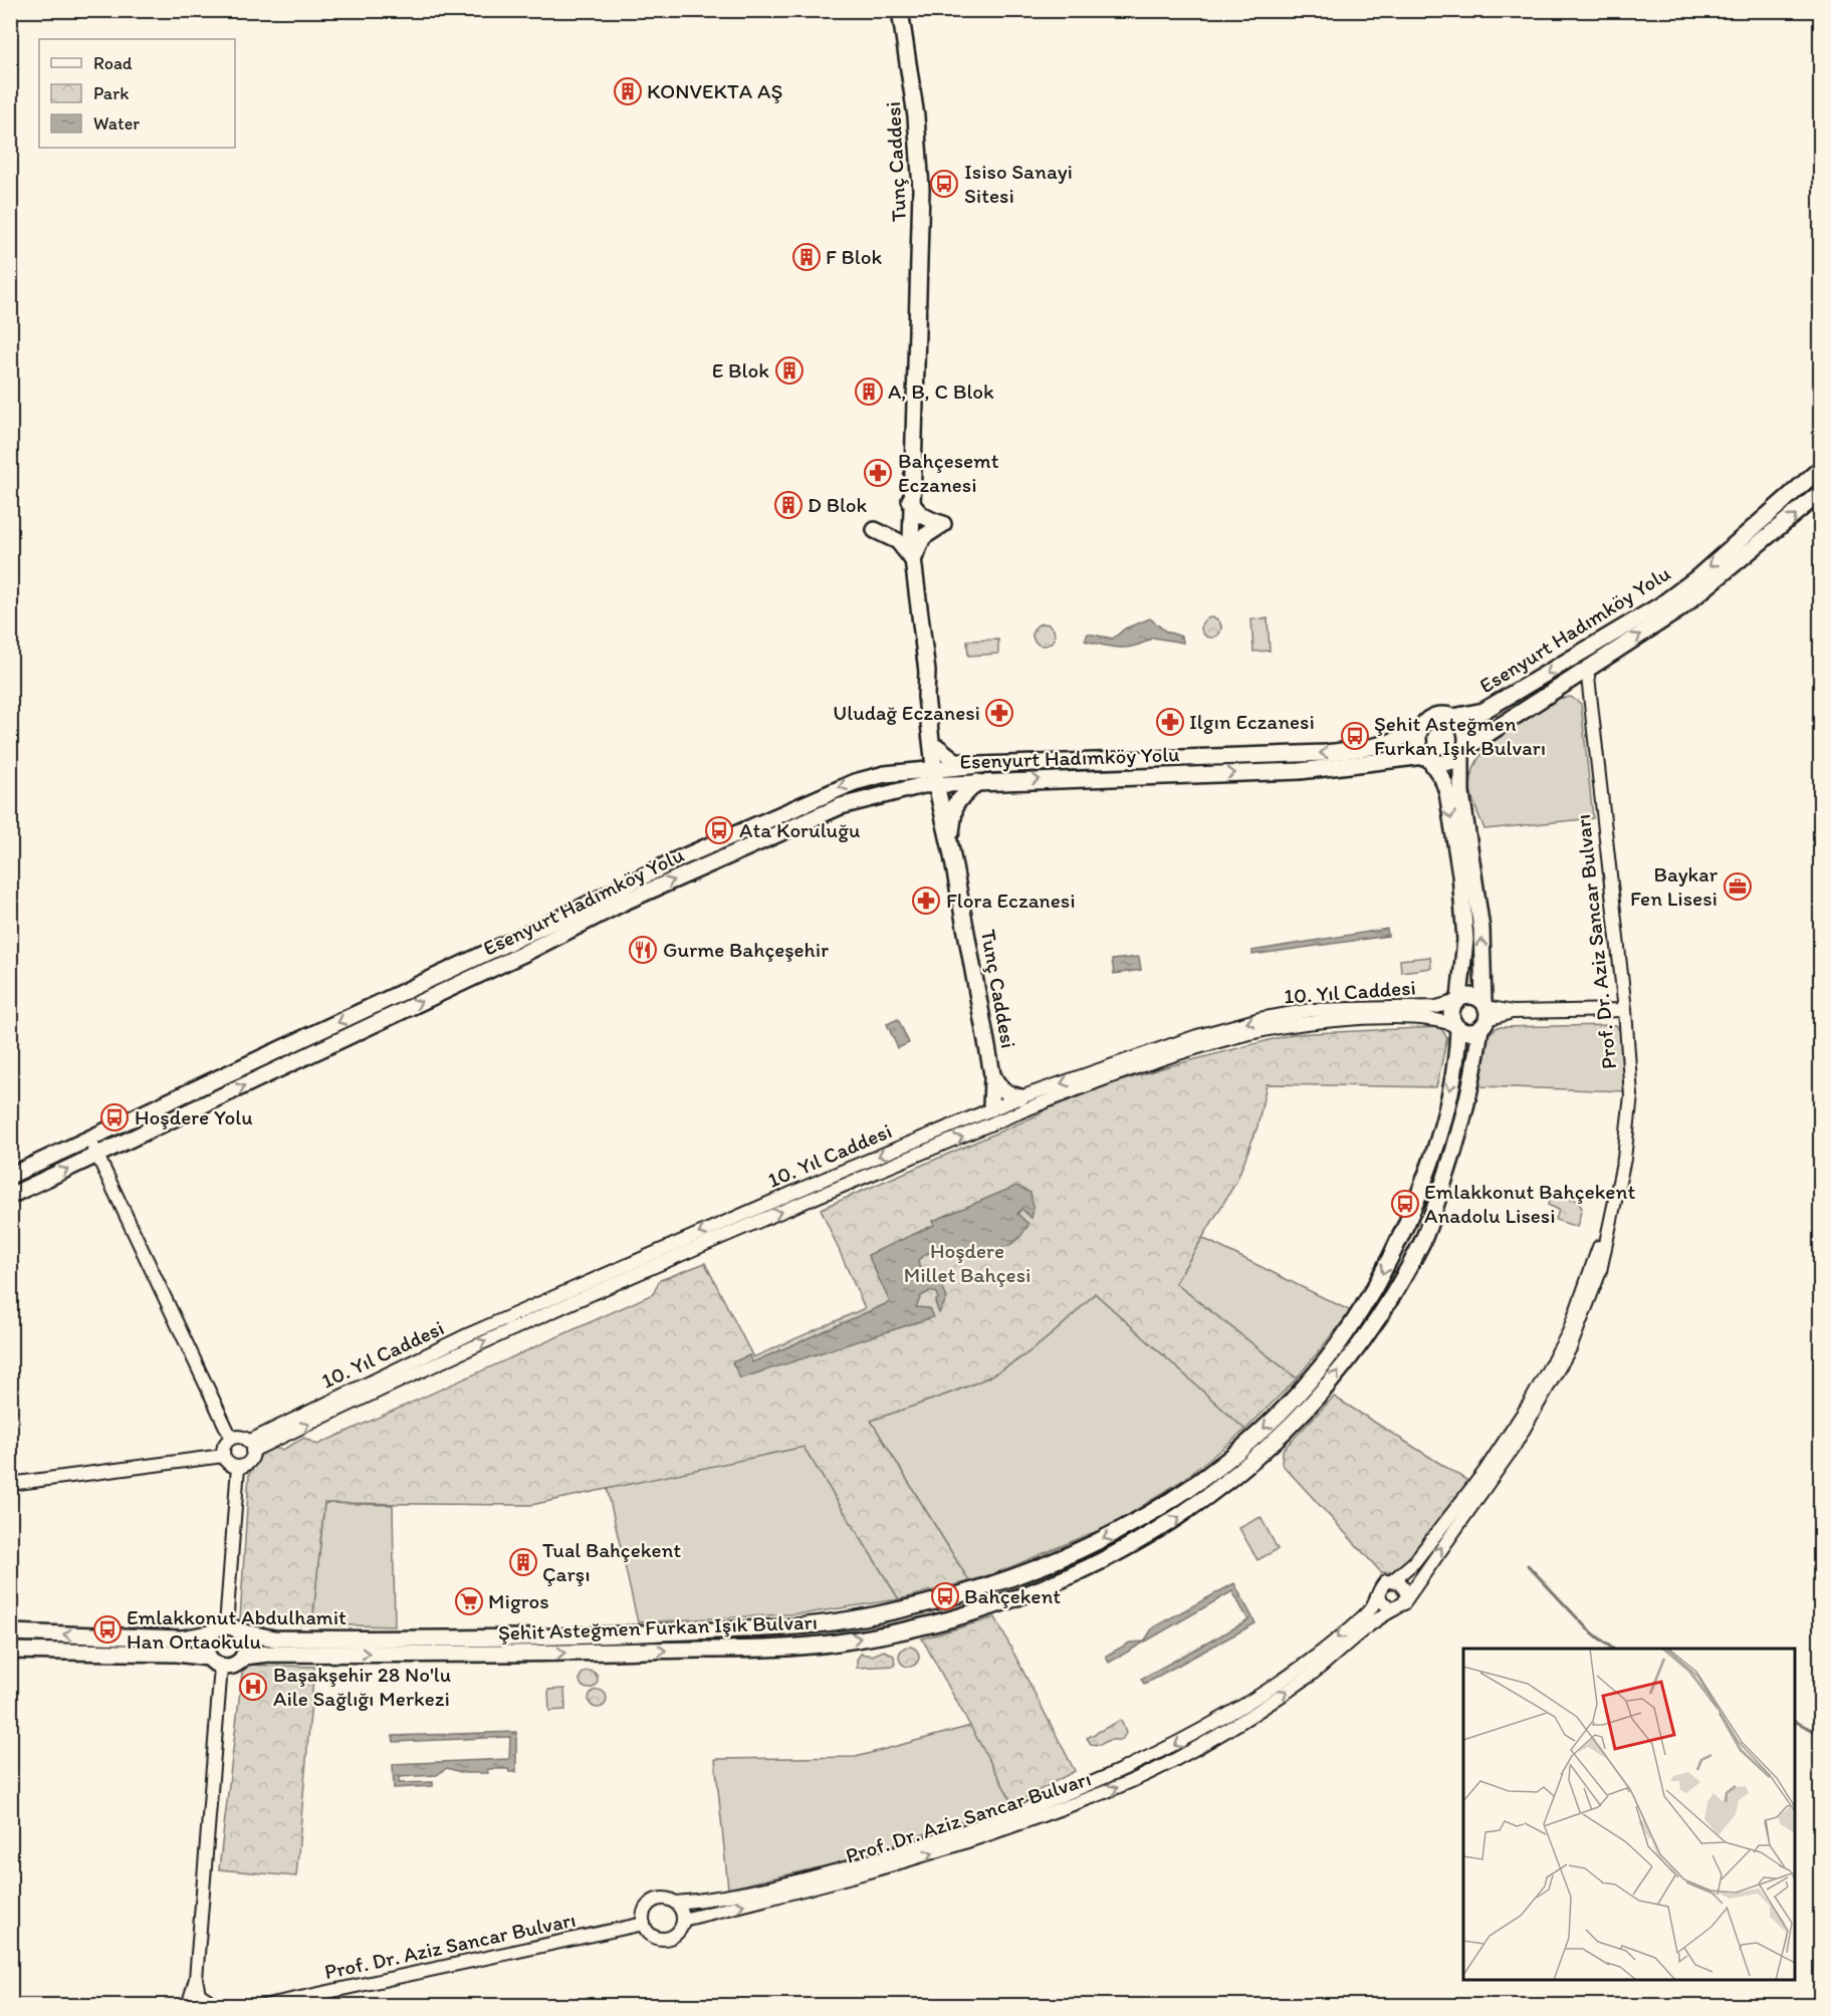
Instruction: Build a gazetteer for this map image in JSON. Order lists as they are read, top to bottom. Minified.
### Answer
{"streets":{"main road":["Tunç Caddesi","Esenyurt Hadımköy Yolu","Şehit Asteğmen Furkan Işık Bulvarı"],"street":["Prof. Dr. Aziz Sancar Bulvarı","10. Yıl Caddesi"]},"crossings":[["Tunç Caddesi","Esenyurt Hadımköy Yolu"],["Tunç Caddesi","10. Yıl Caddesi"],["Esenyurt Hadımköy Yolu","Prof. Dr. Aziz Sancar Bulvarı"],["Esenyurt Hadımköy Yolu","Şehit Asteğmen Furkan Işık Bulvarı"],["10. Yıl Caddesi","Şehit Asteğmen Furkan Işık Bulvarı"]],"parks":["Hoşdere Millet Bahçesi"],"places":{"building":["KONVEKTA AŞ","F Blok","E Blok","A, B, C Blok","D Blok","Tual Bahçekent Çarşı"],"bus stop":["Isiso Sanayi Sitesi","Şehit Asteğmen Furkan Işık Bulvarı","Ata Koruluğu","Hoşdere Yolu","Emlakkonut Bahçekent Anadolu Lisesi","Bahçekent","Emlakkonut Abdulhamit Han Ortaokulu"],"pharmacy":["Bahçesemt Eczanesi","Uludağ Eczanesi","Ilgın Eczanesi","Flora Eczanesi"],"office":["Baykar Fen Lisesi"],"restaurant":["Gurme Bahçeşehir"],"supermarket":["Migros"],"hospital":["Başakşehir 28 No'lu Aile Sağlığı Merkezi"]},"legend":["Road","Park","Water"]}
